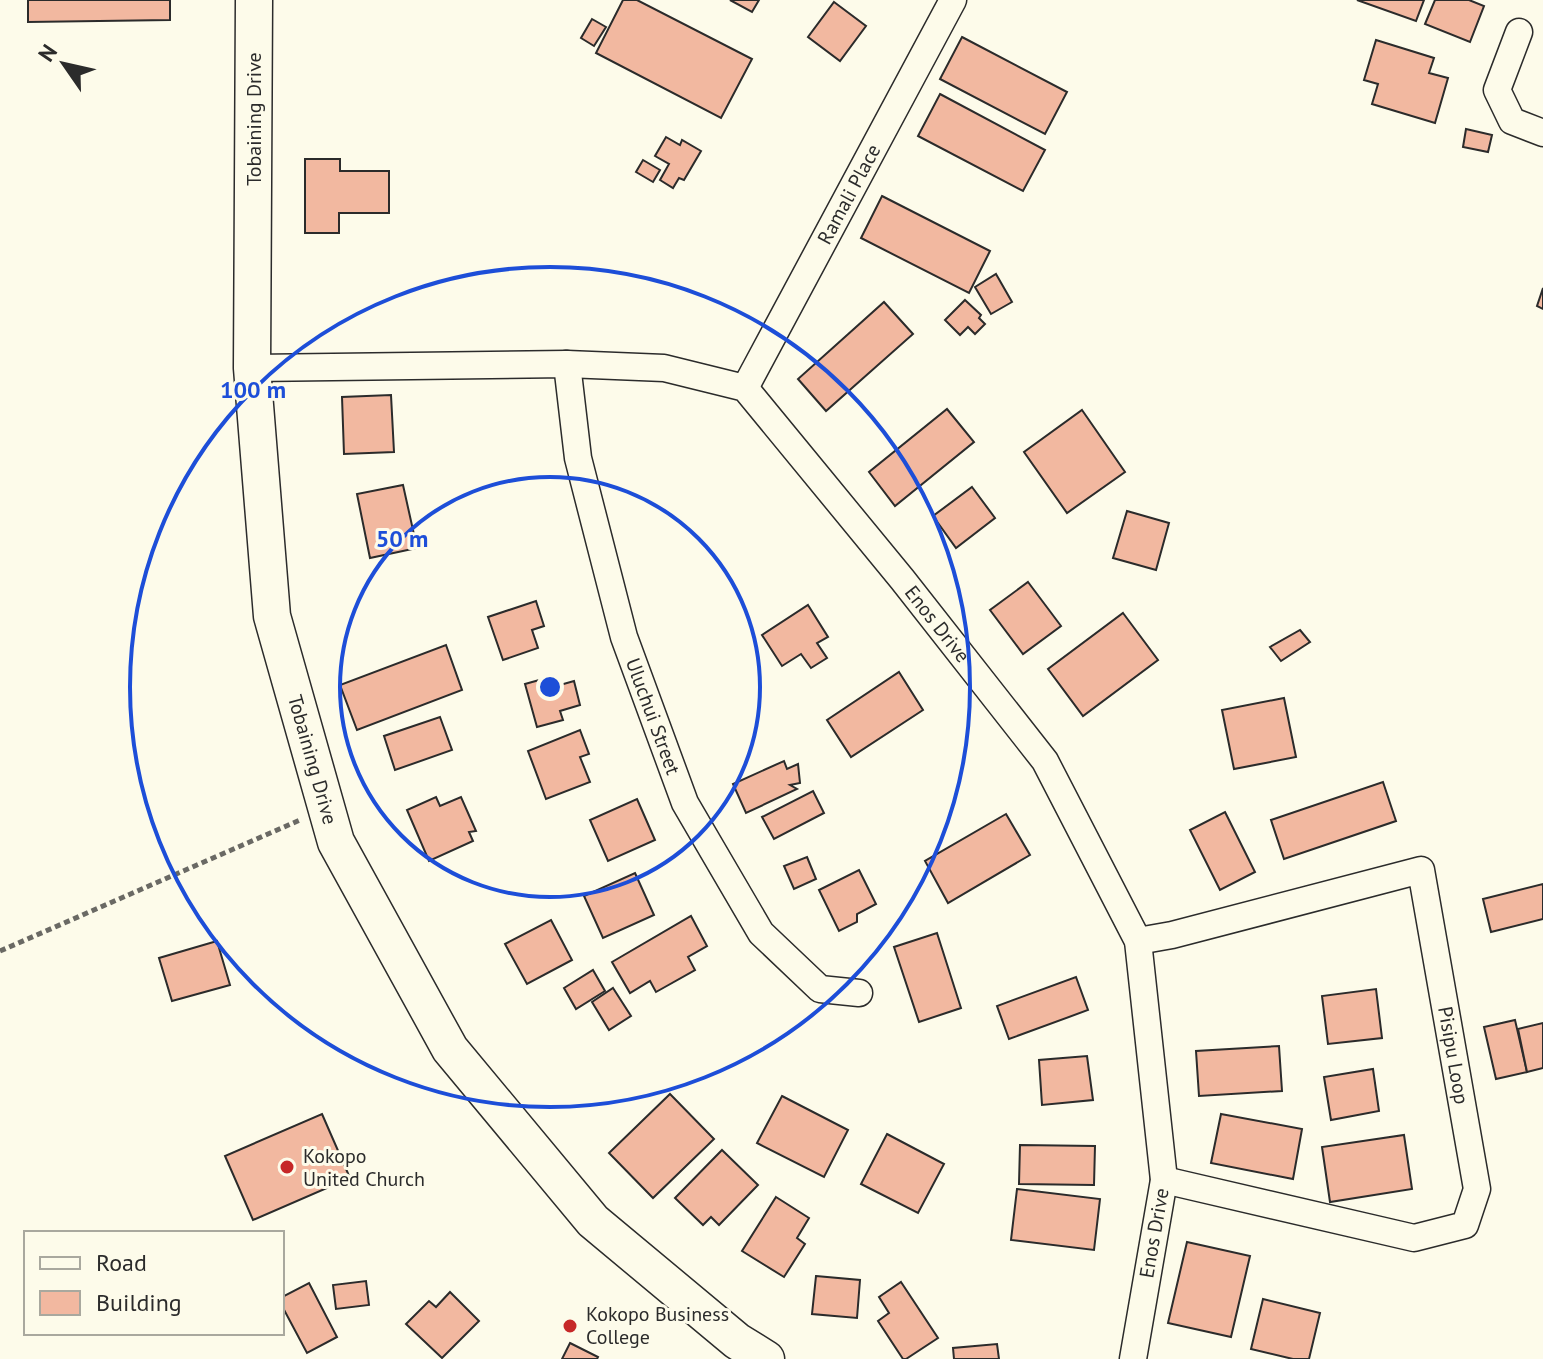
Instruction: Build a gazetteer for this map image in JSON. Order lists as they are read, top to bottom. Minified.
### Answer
{"streets":{"street":["Tobaining Drive","Ramali Place","Enos Drive","Uluchui Street","Pisipu Loop"]},"crossings":[["Ramali Place","Enos Drive"],["Enos Drive","Pisipu Loop"]],"places":["Kokopo United Church","Kokopo Business College"],"legend":["Road","Building"],"north":"top left","rings":["100 m","50 m"]}
